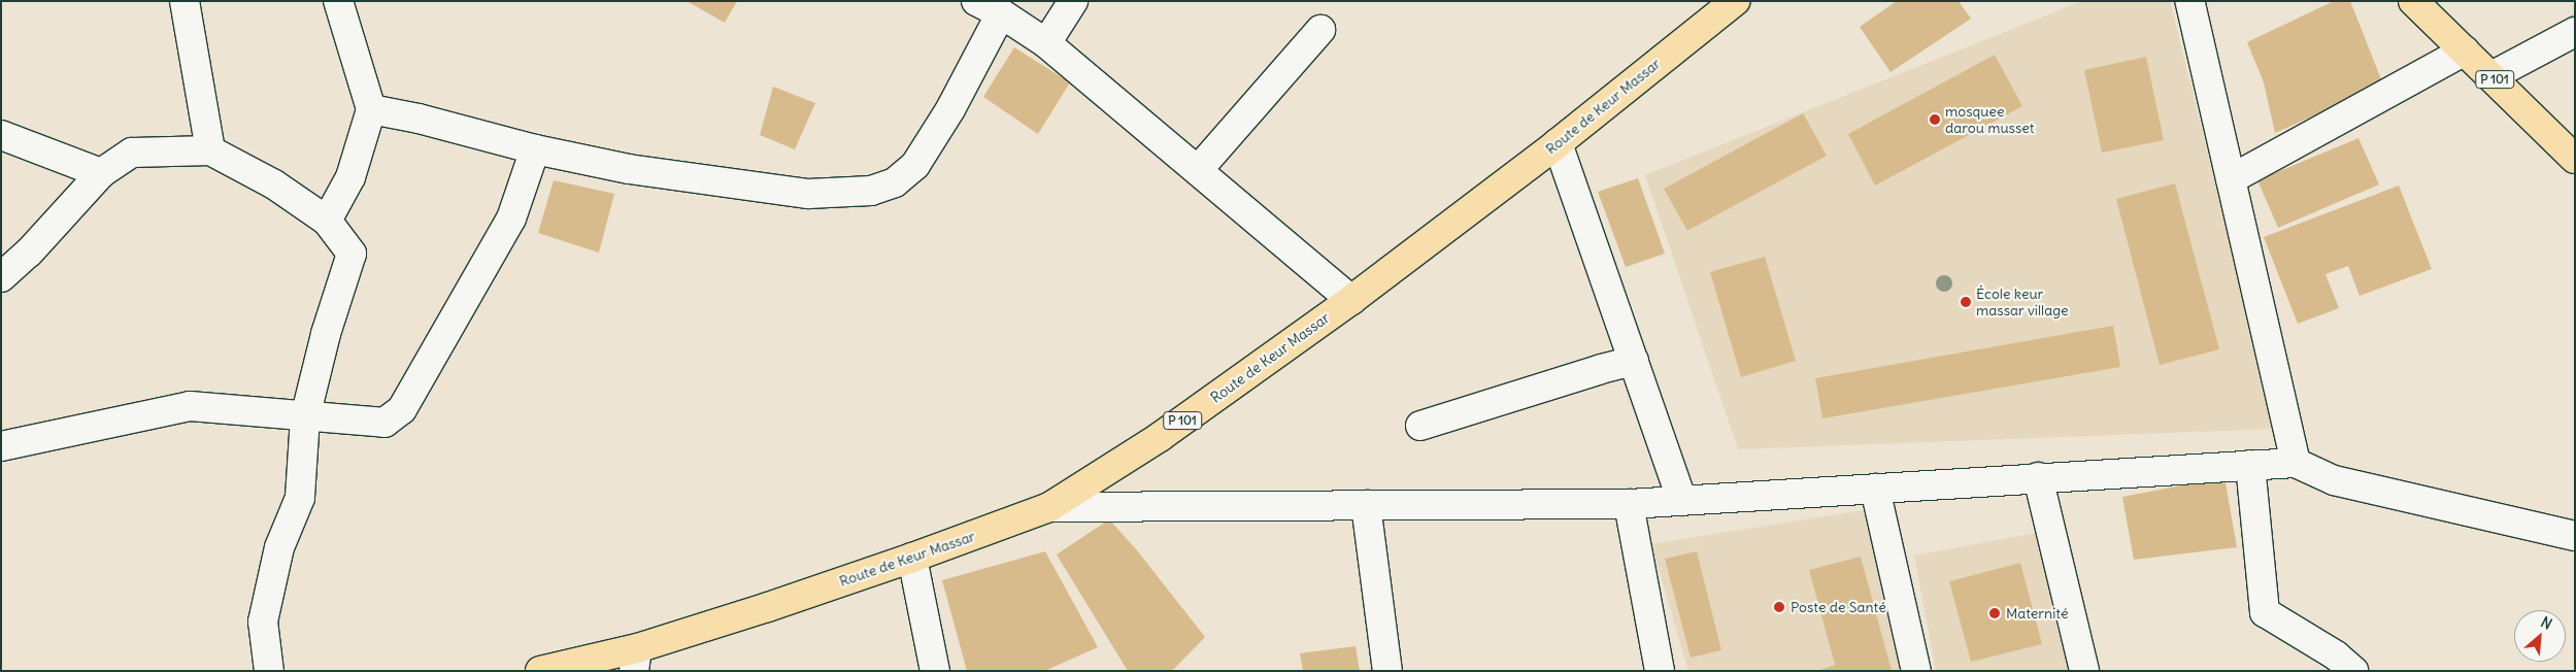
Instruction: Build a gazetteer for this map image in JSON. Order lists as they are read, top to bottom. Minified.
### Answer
{"streets":{"main road":["P 101","Route de Keur Massar"]},"places":["mosquee darou musset","École keur massar village","Poste de Santé","Maternité"],"north":"top right"}
